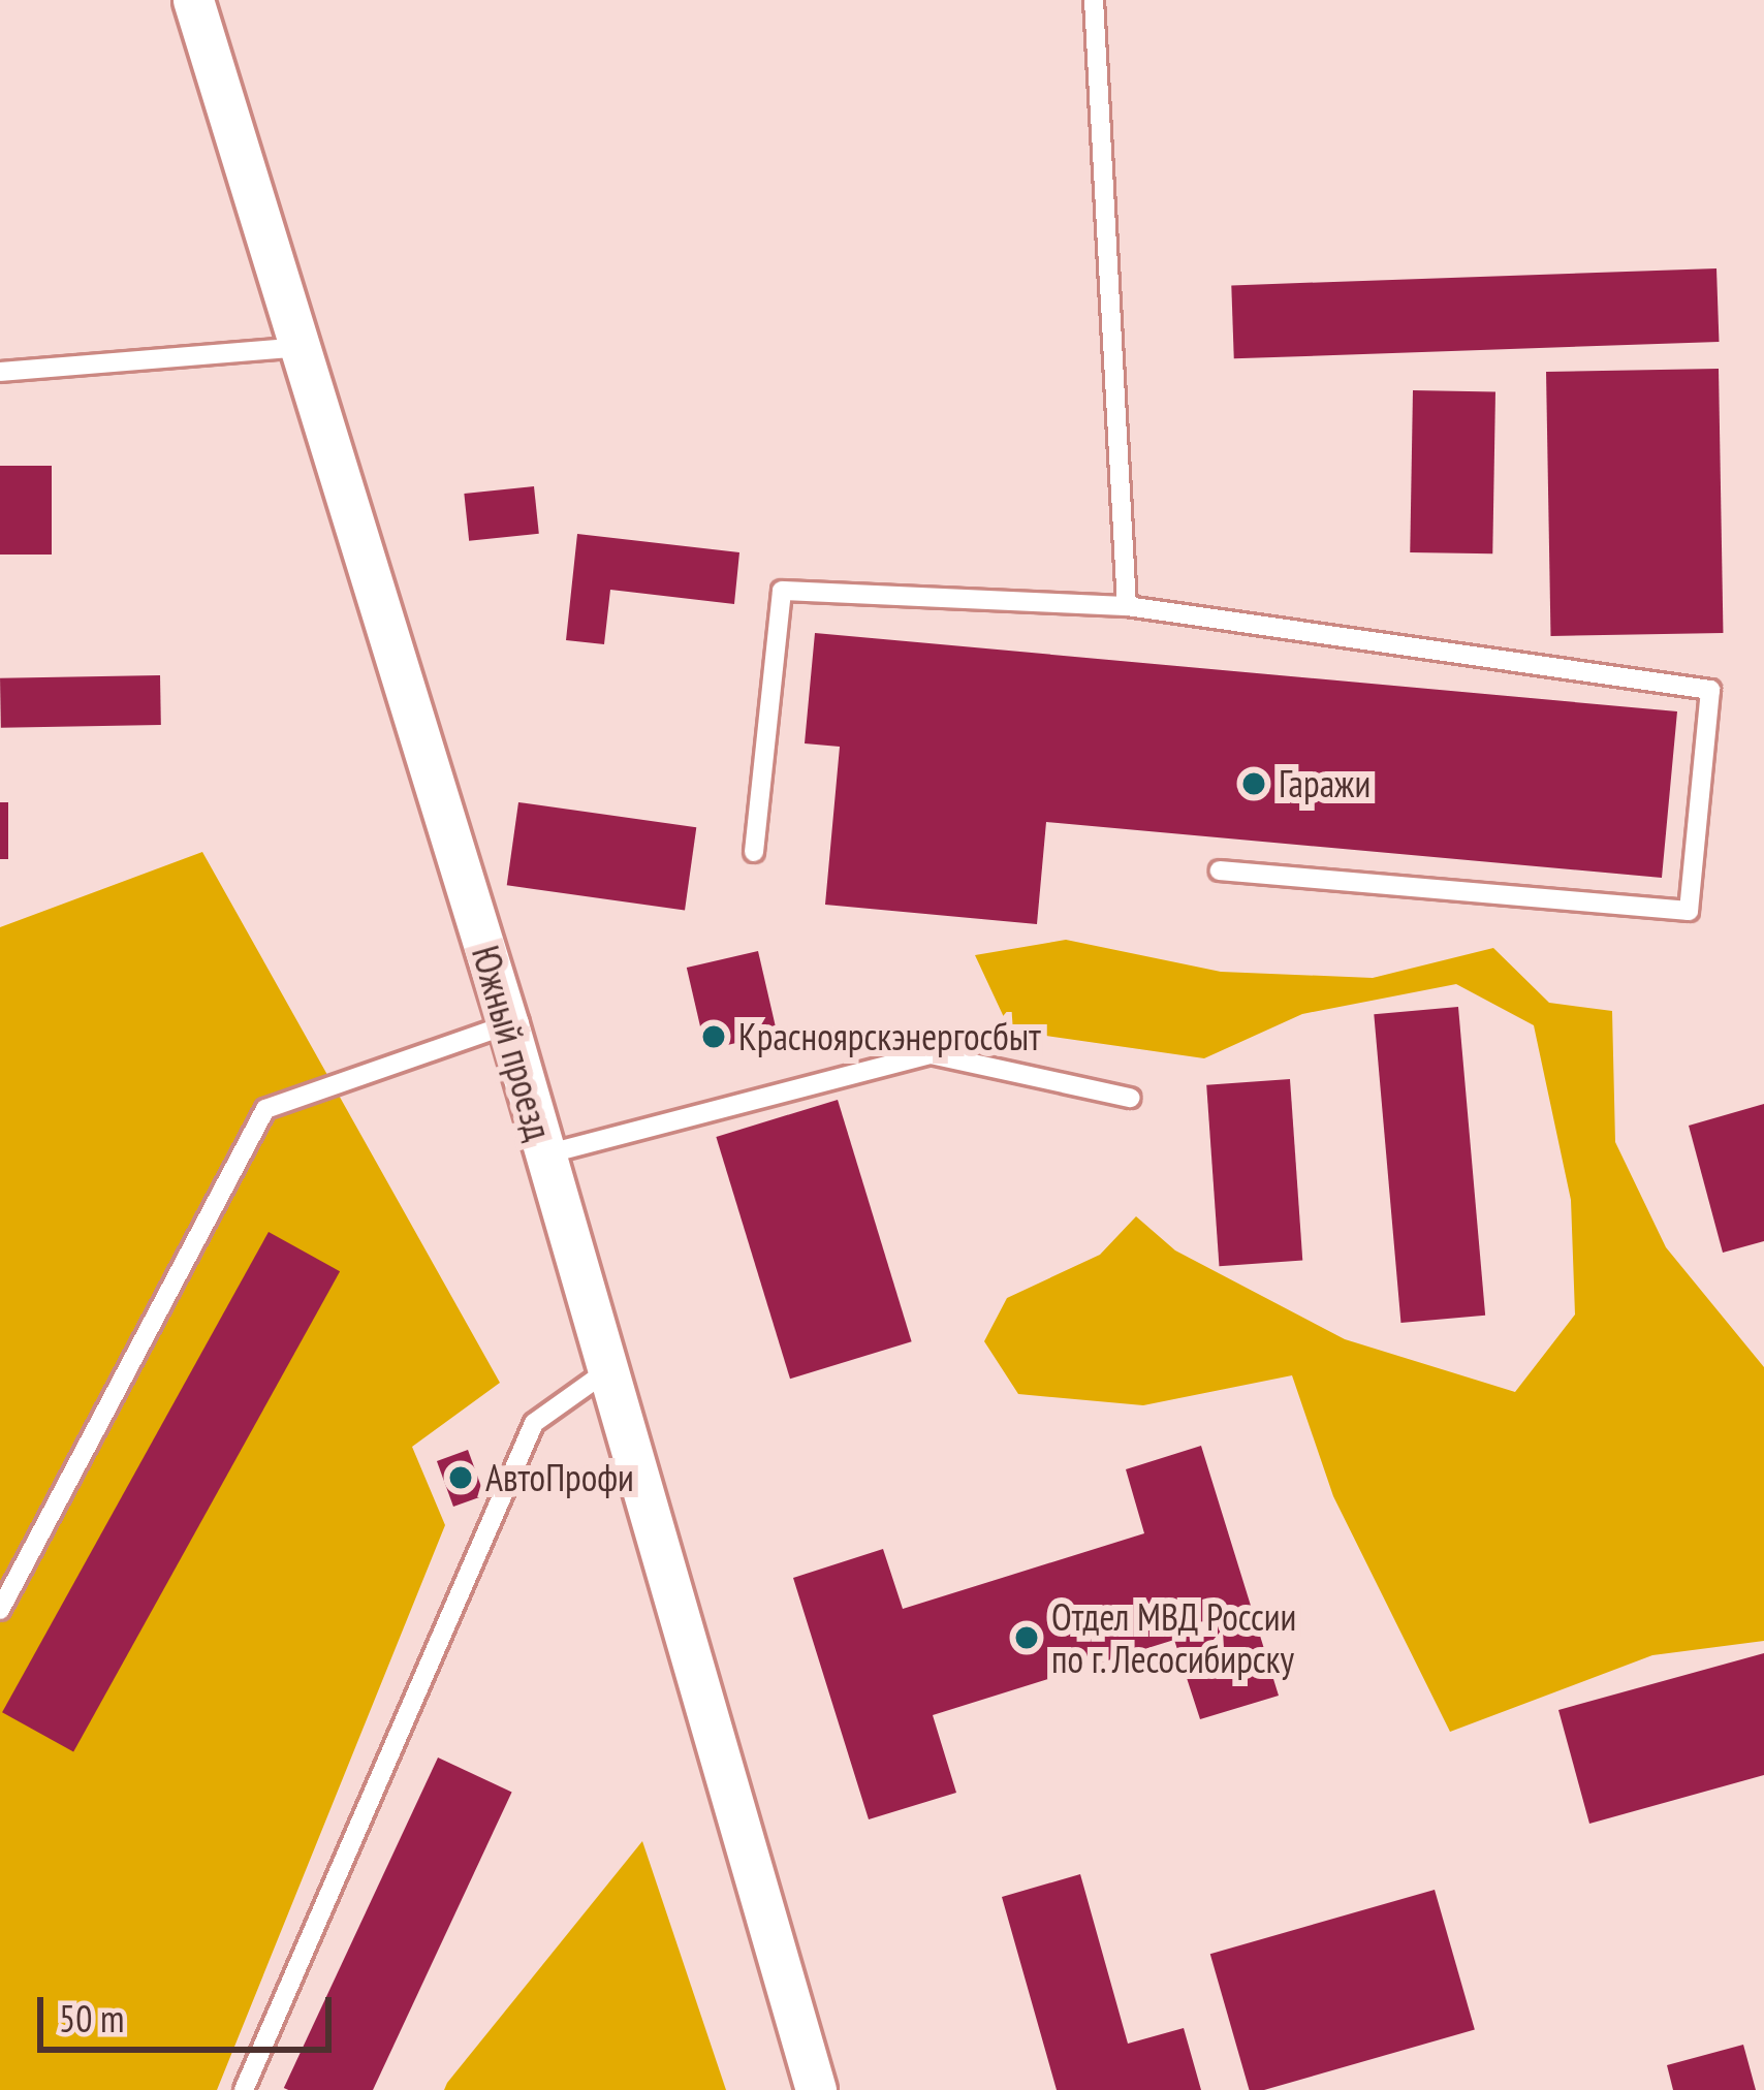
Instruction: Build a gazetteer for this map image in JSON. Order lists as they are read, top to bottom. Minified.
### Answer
{"streets":{"street":["Южный проезд"]},"places":["Гаражи","Красноярскэнергосбыт","АвтоПрофи","Отдел МВД России по г. Лесосибирску"],"scale_bar":"50 m"}
